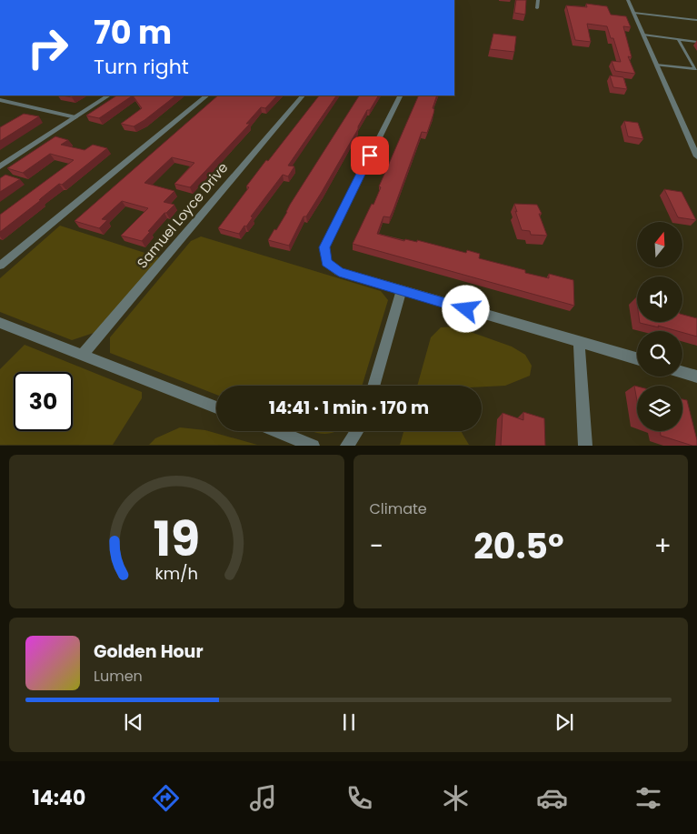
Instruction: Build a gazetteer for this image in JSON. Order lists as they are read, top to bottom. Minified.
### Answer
{"streets":{"street":["Samuel Loyce Drive"]},"north":"top","page":{"turn":["70 m","Turn right"],"limit":"30","trip":"14:41 · 1 min · 170 m","tile":"Climate","heat":["−","20.5°","+"],"song":["Golden Hour","Lumen"],"tabs":"14:40","gauge":["19","km/h"]}}
